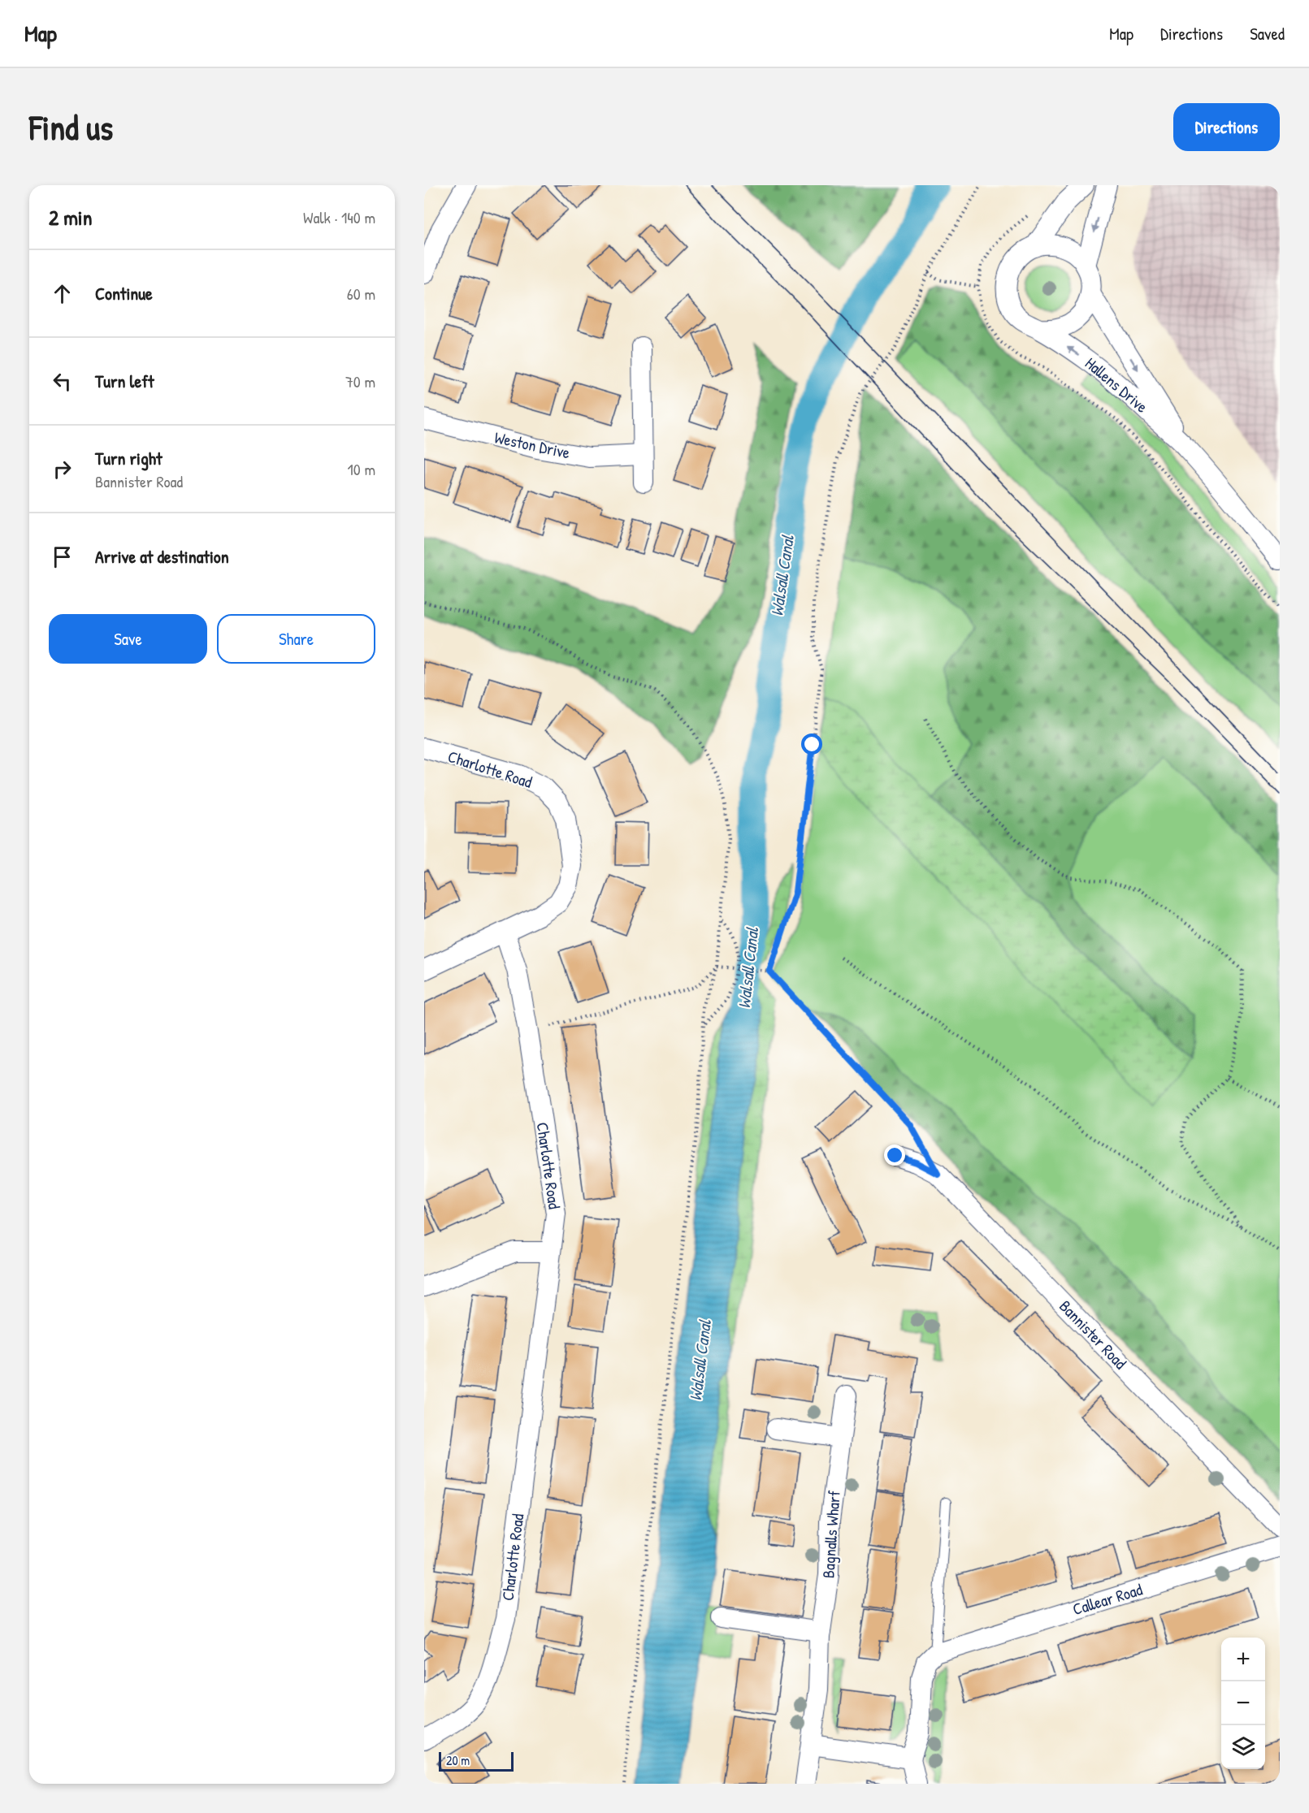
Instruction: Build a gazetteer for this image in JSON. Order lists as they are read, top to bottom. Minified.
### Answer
{"streets":{"street":["Hallens Drive","Weston Drive","Charlotte Road","Bannister Road","Bagnalls Wharf","Callear Road"]},"water":["Walsall Canal"],"scale_bar":"20 m","page":{"header":"Map","nav":["Map","Directions","Saved"],"buttons":["Directions",["Save","Share"]],"title":"Find us","heading":["2 min","Walk · 140 m"],"list":[["Continue","60 m"],["Turn left","70 m"],["Turn right","Bannister Road","10 m"],"Arrive at destination"],"map_buttons":["+","−"],"scale":"20 m"}}
